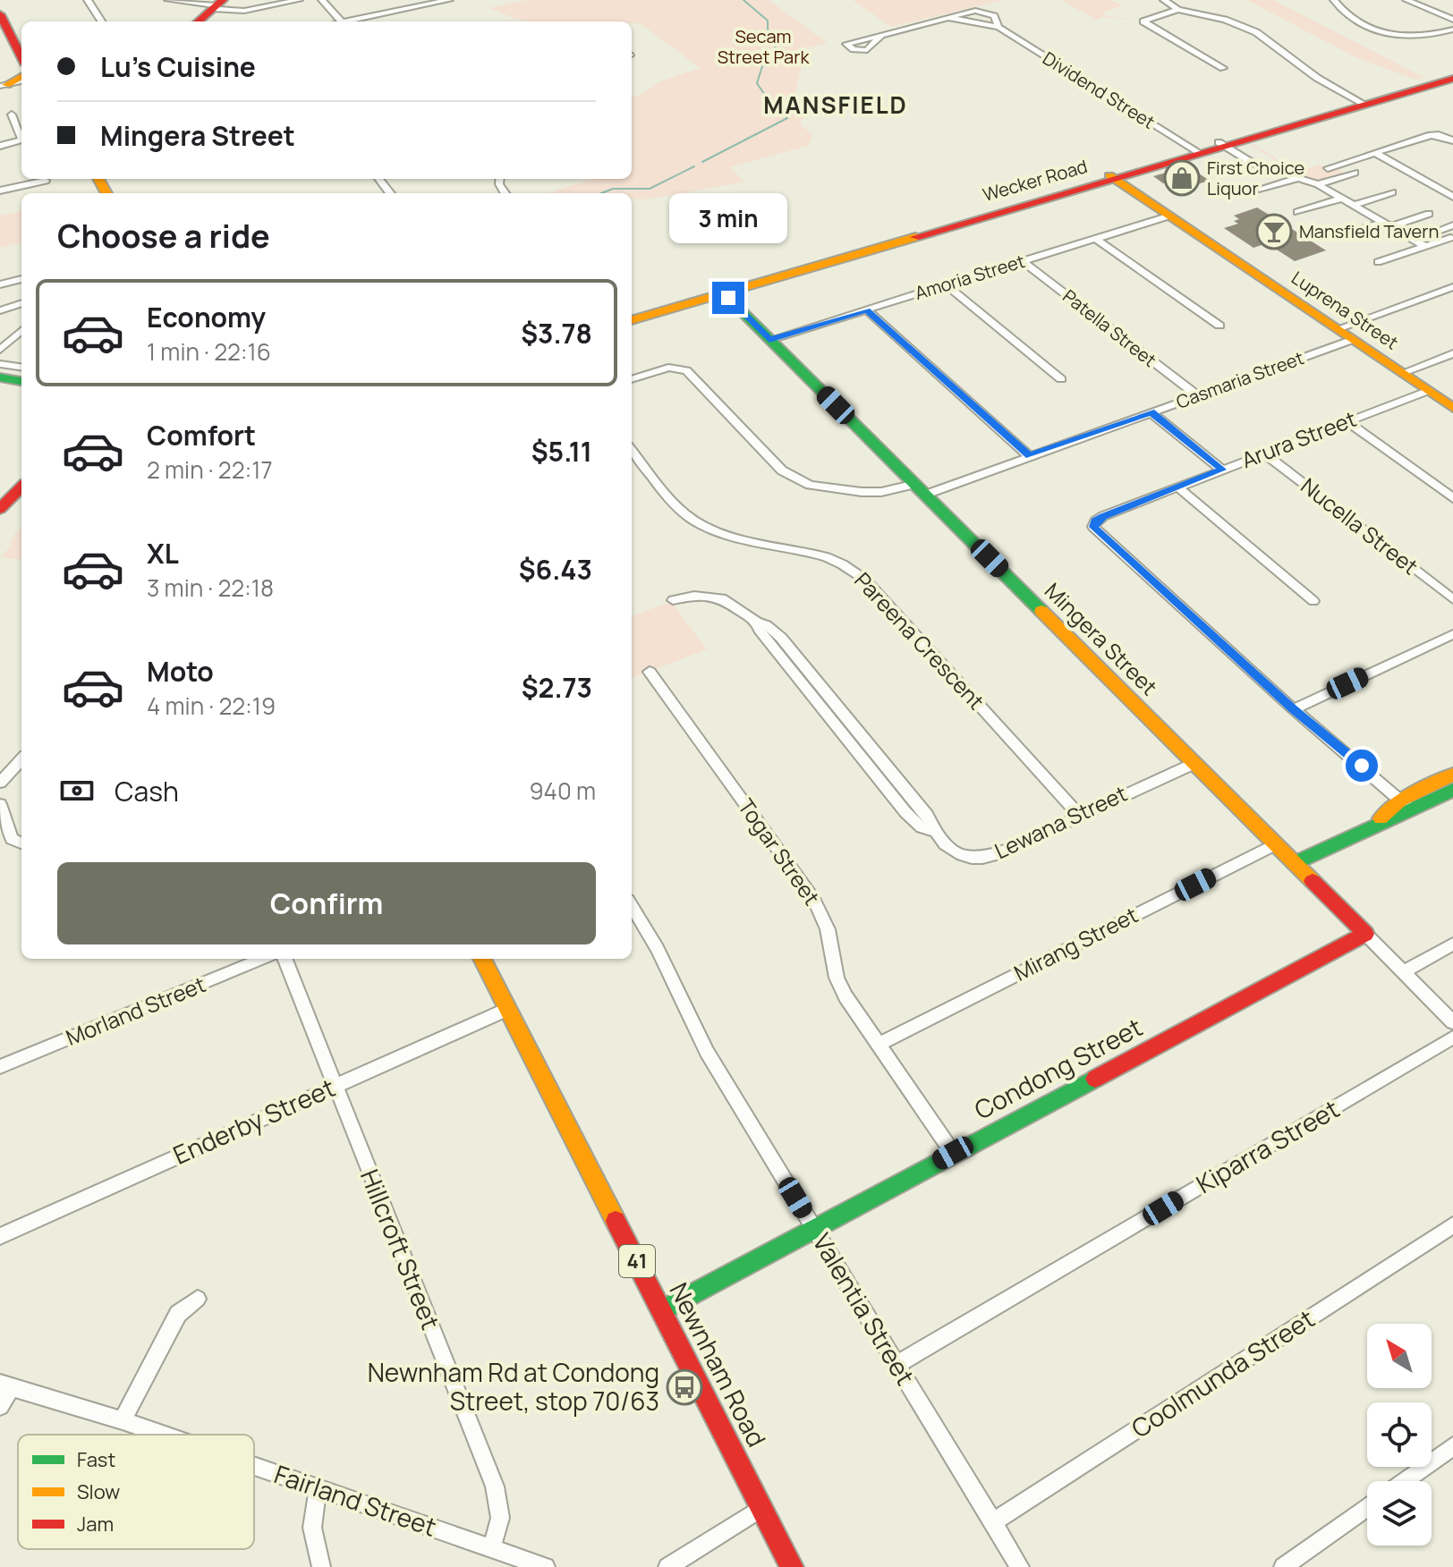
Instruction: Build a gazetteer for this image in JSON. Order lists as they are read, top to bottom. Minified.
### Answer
{"streets":{"street":["Dividend Street","Wecker Road","Amoria Street","Luprena Street","Patella Street","Casmaria Street","Arura Street","Nucella Street","Mingera Street","Pareena Crescent","Lewana Street","Togar Street","Mirang Street","Morland Street","Condong Street","Enderby Street","Kiparra Street","Hillcroft Street","41","Valentia Street","Newnham Road","Coolmunda Street","Fairland Street"]},"crossings":[["Dividend Street","Wecker Road"],["Wecker Road","Luprena Street"],["Wecker Road","Mingera Street"],["Amoria Street","Luprena Street"],["Amoria Street","Patella Street"],["Amoria Street","Mingera Street"],["Luprena Street","Casmaria Street"],["Luprena Street","Arura Street"],["Patella Street","Casmaria Street"],["Casmaria Street","Mingera Street"],["Arura Street","Nucella Street"],["Mingera Street","Lewana Street"],["Mingera Street","Mirang Street"],["Mingera Street","Condong Street"],["Pareena Crescent","Lewana Street"],["Togar Street","Mirang Street"],["Togar Street","Condong Street"],["Condong Street","Valentia Street"],["Condong Street","Newnham Road"],["Enderby Street","Hillcroft Street"],["Enderby Street","Newnham Road"],["Kiparra Street","Valentia Street"],["Hillcroft Street","Fairland Street"],["Valentia Street","Coolmunda Street"]],"districts":["MANSFIELD"],"parks":["Secam Street Park"],"places":{"shop":["First Choice Liquor"],"bar":["Mansfield Tavern"],"bus stop":["Newnham Rd at Condong Street, stop 70/63"]},"legend":["Fast","Slow","Jam"],"north":"top left","page":{"banner":["Lu's Cuisine","Mingera Street"],"bubble":"3 min","heading":"Choose a ride","list":[{"name":"Economy","note":"1 min · 22:16","value":"$3.78"},{"name":"Comfort","note":"2 min · 22:17","value":"$5.11"},{"name":"XL","note":"3 min · 22:18","value":"$6.43"},{"name":"Moto","note":"4 min · 22:19","value":"$2.73"}],"pay":["Cash","940 m"],"buttons":"Confirm"}}
